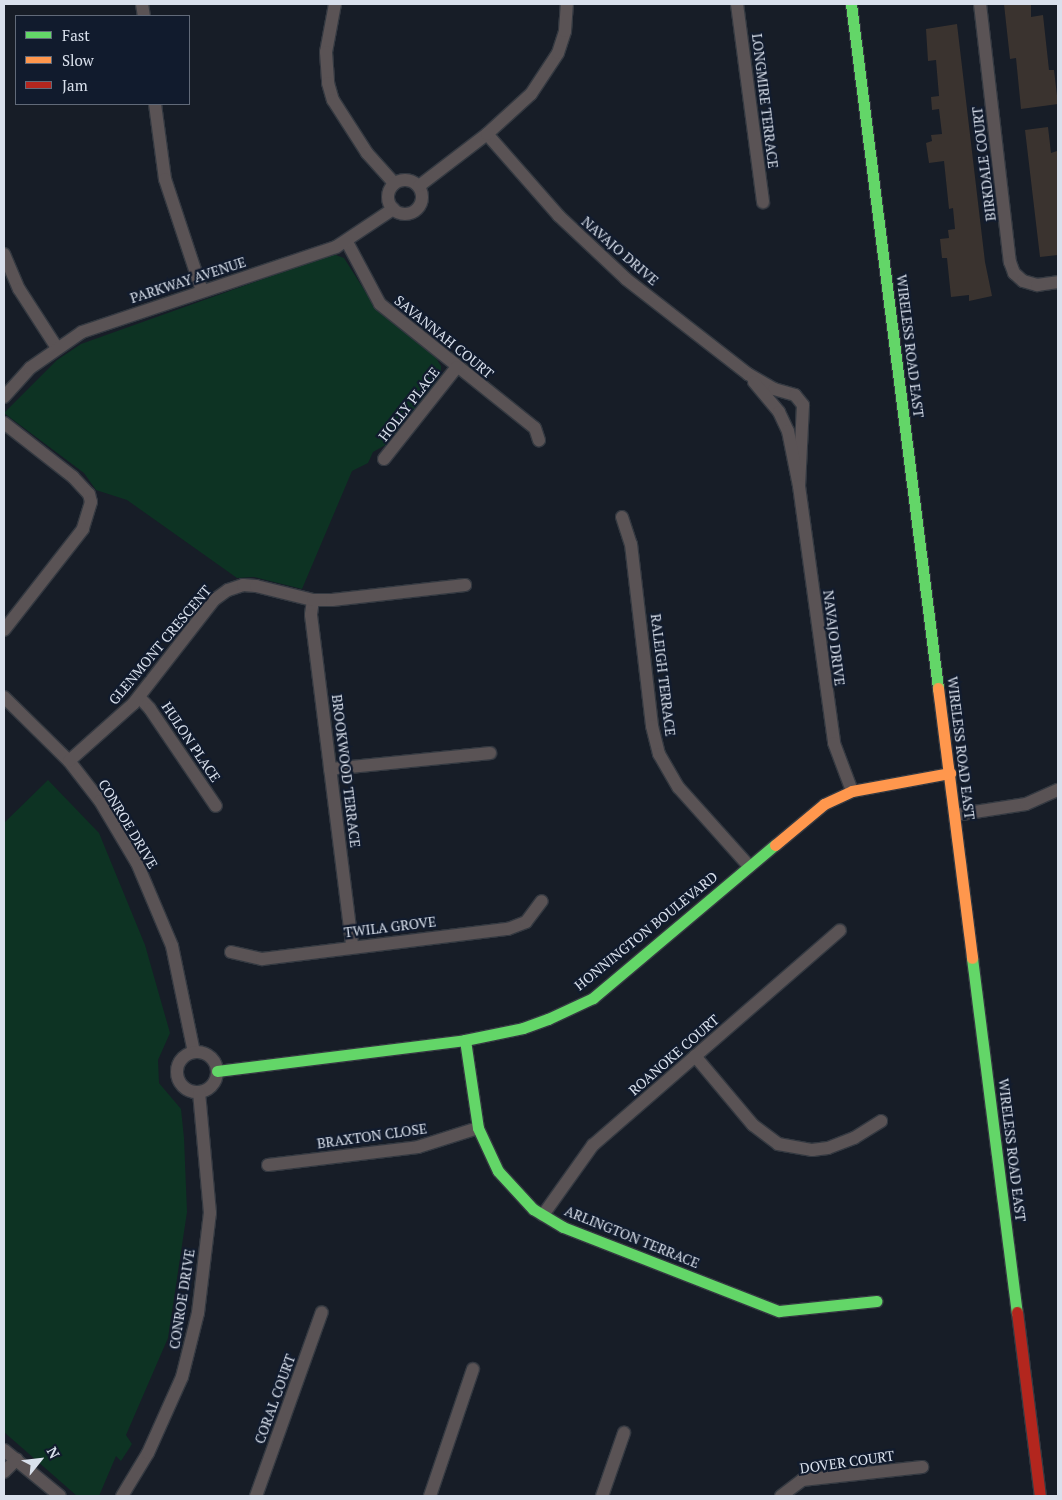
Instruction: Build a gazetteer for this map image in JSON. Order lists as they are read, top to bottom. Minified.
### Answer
{"streets":{"street":["LONGMIRE TERRACE","BIRKDALE COURT","NAVAJO DRIVE","PARKWAY AVENUE","SAVANNAH COURT","WIRELESS ROAD EAST","HOLLY PLACE","GLENMONT CRESCENT","RALEIGH TERRACE","HULON PLACE","BROOKWOOD TERRACE","CONROE DRIVE","TWILA GROVE","HONNINGTON BOULEVARD","ROANOKE COURT","BRAXTON CLOSE","ARLINGTON TERRACE","CORAL COURT","DOVER COURT"]},"crossings":[["NAVAJO DRIVE","HONNINGTON BOULEVARD"],["PARKWAY AVENUE","SAVANNAH COURT"],["SAVANNAH COURT","HOLLY PLACE"],["WIRELESS ROAD EAST","HONNINGTON BOULEVARD"],["GLENMONT CRESCENT","HULON PLACE"],["GLENMONT CRESCENT","BROOKWOOD TERRACE"],["GLENMONT CRESCENT","CONROE DRIVE"],["RALEIGH TERRACE","HONNINGTON BOULEVARD"],["BROOKWOOD TERRACE","TWILA GROVE"],["CONROE DRIVE","HONNINGTON BOULEVARD"],["HONNINGTON BOULEVARD","ARLINGTON TERRACE"],["ROANOKE COURT","ARLINGTON TERRACE"],["BRAXTON CLOSE","ARLINGTON TERRACE"]],"legend":["Fast","Slow","Jam"],"north":"top right"}
